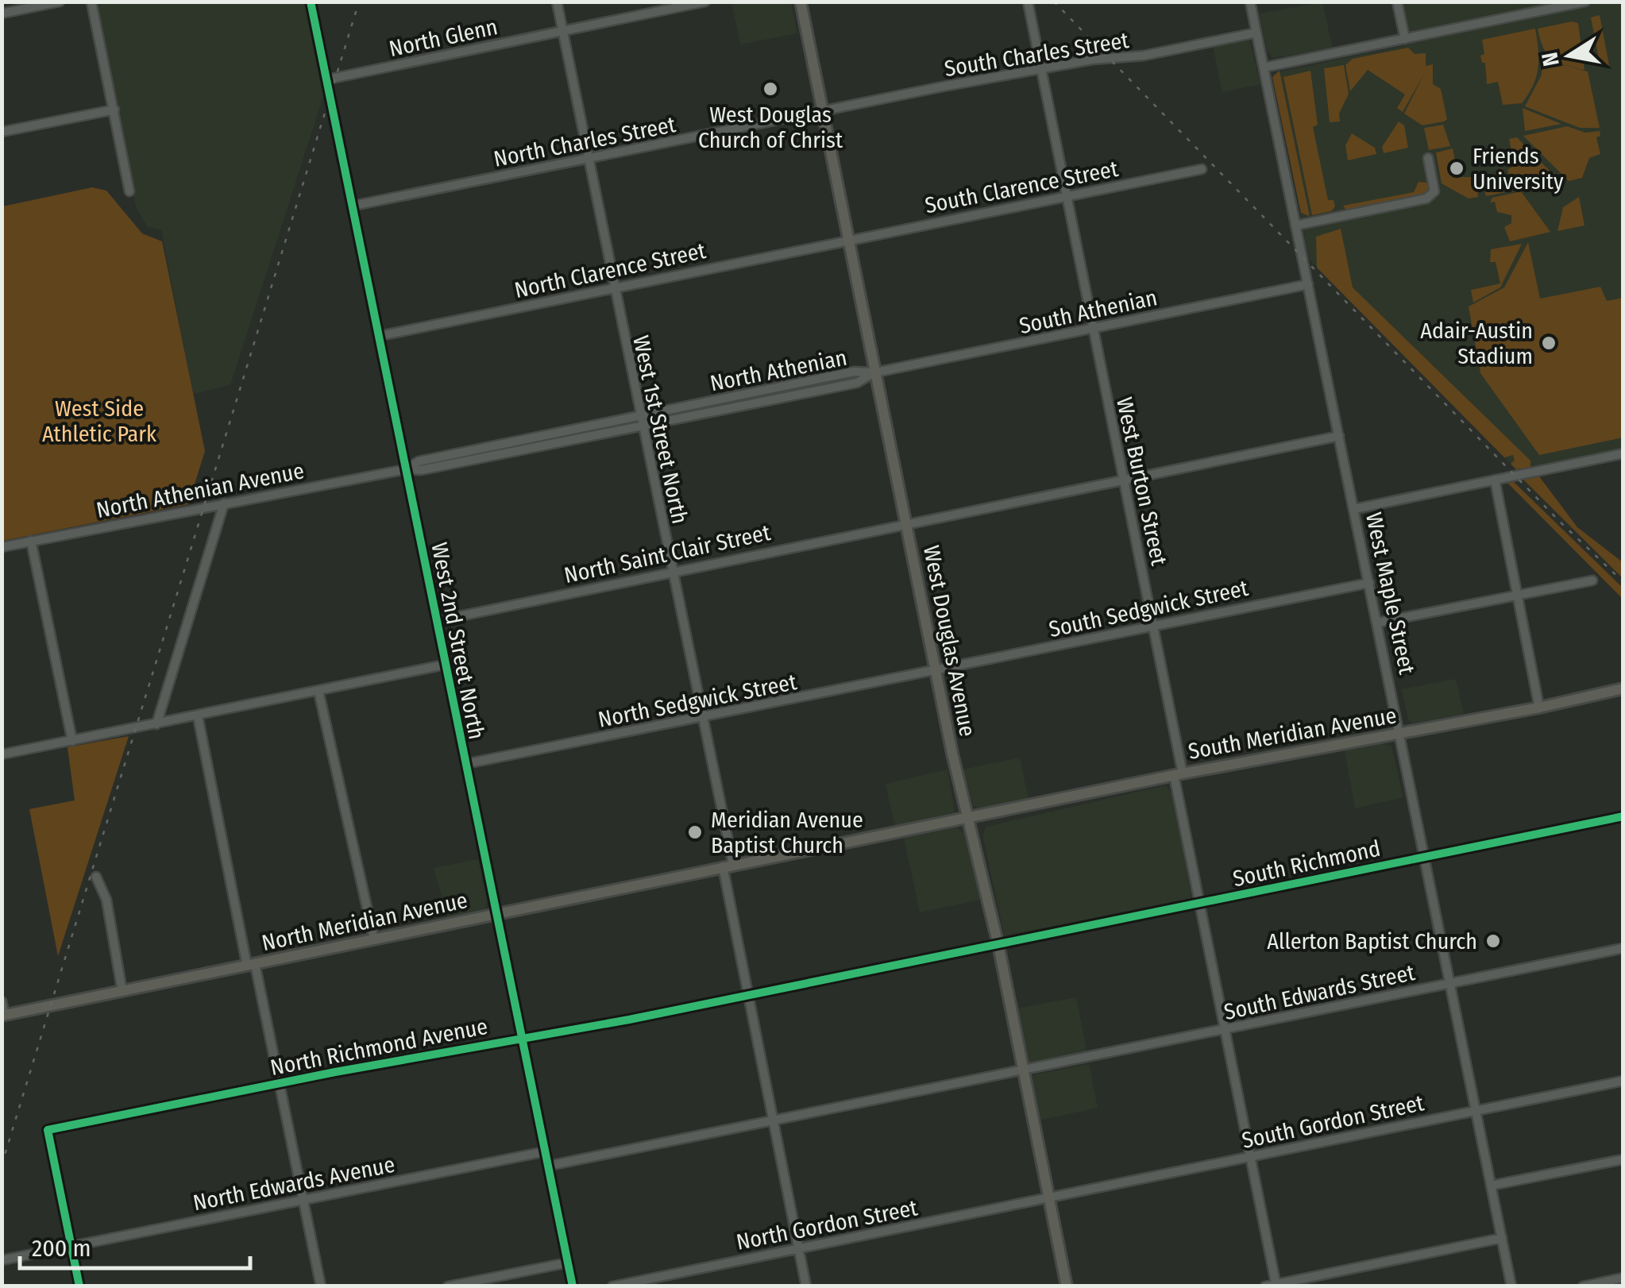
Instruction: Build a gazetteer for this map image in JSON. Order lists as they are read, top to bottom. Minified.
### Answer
{"streets":{"main road":["West Douglas Avenue","South Meridian Avenue","North Meridian Avenue"],"street":["North Glenn","South Charles Street","North Charles Street","South Clarence Street","North Clarence Street","South Athenian","North Athenian","West 1st Street North","West Burton Street","North Athenian Avenue","North Saint Clair Street","West Maple Street","South Sedgwick Street","West 2nd Street North","North Sedgwick Street","South Richmond","South Edwards Street","North Richmond Avenue","South Gordon Street","North Edwards Avenue","North Gordon Street"]},"crossings":[["North Glenn","West 1st Street North"],["North Glenn","West 2nd Street North"],["South Charles Street","North Charles Street"],["South Charles Street","West Burton Street"],["South Charles Street","West Maple Street"],["South Charles Street","West Douglas Avenue"],["North Charles Street","West 1st Street North"],["North Charles Street","West 2nd Street North"],["North Charles Street","West Douglas Avenue"],["South Clarence Street","North Clarence Street"],["South Clarence Street","West Burton Street"],["South Clarence Street","West Douglas Avenue"],["North Clarence Street","West 1st Street North"],["North Clarence Street","West 2nd Street North"],["North Clarence Street","West Douglas Avenue"],["South Athenian","North Athenian"],["South Athenian","West Burton Street"],["South Athenian","West Maple Street"],["South Athenian","West Douglas Avenue"],["North Athenian","West 1st Street North"],["North Athenian","North Athenian Avenue"],["North Athenian","West 2nd Street North"],["North Athenian","West Douglas Avenue"],["West 1st Street North","North Saint Clair Street"],["West 1st Street North","North Sedgwick Street"],["West 1st Street North","North Meridian Avenue"],["West 1st Street North","North Richmond Avenue"],["West 1st Street North","North Gordon Street"],["West Burton Street","North Saint Clair Street"],["West Burton Street","South Sedgwick Street"],["West Burton Street","South Meridian Avenue"],["West Burton Street","South Richmond"],["West Burton Street","South Edwards Street"],["West Burton Street","South Gordon Street"],["North Athenian Avenue","West 2nd Street North"],["North Saint Clair Street","West Maple Street"],["North Saint Clair Street","West 2nd Street North"],["North Saint Clair Street","West Douglas Avenue"],["West Maple Street","South Sedgwick Street"],["West Maple Street","South Meridian Avenue"],["West Maple Street","South Richmond"],["West Maple Street","South Edwards Street"],["West Maple Street","South Gordon Street"],["South Sedgwick Street","West Douglas Avenue"],["South Sedgwick Street","North Sedgwick Street"],["West 2nd Street North","North Sedgwick Street"],["West 2nd Street North","North Meridian Avenue"],["West 2nd Street North","North Richmond Avenue"],["West 2nd Street North","North Edwards Avenue"],["West Douglas Avenue","North Sedgwick Street"],["West Douglas Avenue","South Meridian Avenue"],["West Douglas Avenue","South Richmond"],["West Douglas Avenue","North Meridian Avenue"],["West Douglas Avenue","South Edwards Street"],["West Douglas Avenue","North Richmond Avenue"],["West Douglas Avenue","South Gordon Street"],["West Douglas Avenue","North Gordon Street"],["South Meridian Avenue","North Meridian Avenue"],["South Richmond","North Richmond Avenue"],["North Richmond Avenue","North Edwards Avenue"],["South Gordon Street","North Gordon Street"]],"parks":["West Side Athletic Park"],"places":["West Douglas Church of Christ","Friends University","Adair-Austin Stadium","Meridian Avenue Baptist Church","Allerton Baptist Church"],"scale_bar":"200 m","north":"left"}
